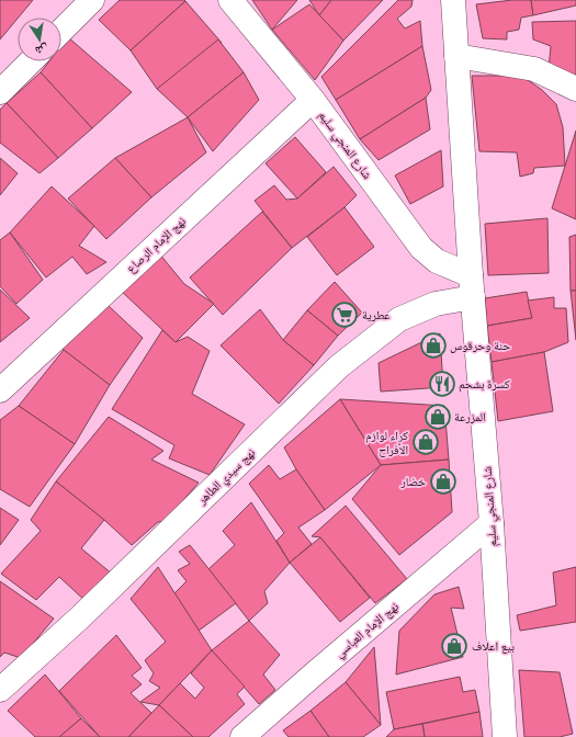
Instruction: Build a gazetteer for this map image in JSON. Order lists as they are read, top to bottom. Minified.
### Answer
{"streets":{"street":["شارع المنجي سليم","نهج الإمام الرصاع","نهج سيدي الطاهر","نهج الإمام العباسي"]},"crossings":[["شارع المنجي سليم","نهج الإمام الرصاع"],["شارع المنجي سليم","نهج سيدي الطاهر"],["شارع المنجي سليم","نهج الإمام العباسي"]],"places":{"supermarket":["عطرية"],"shop":["حنة وحرقوس","المزرعة","كراء لوازم الأفراح","خضار","بيع اعلاف"],"restaurant":["كسرة بشحم"]},"north":"bottom"}
